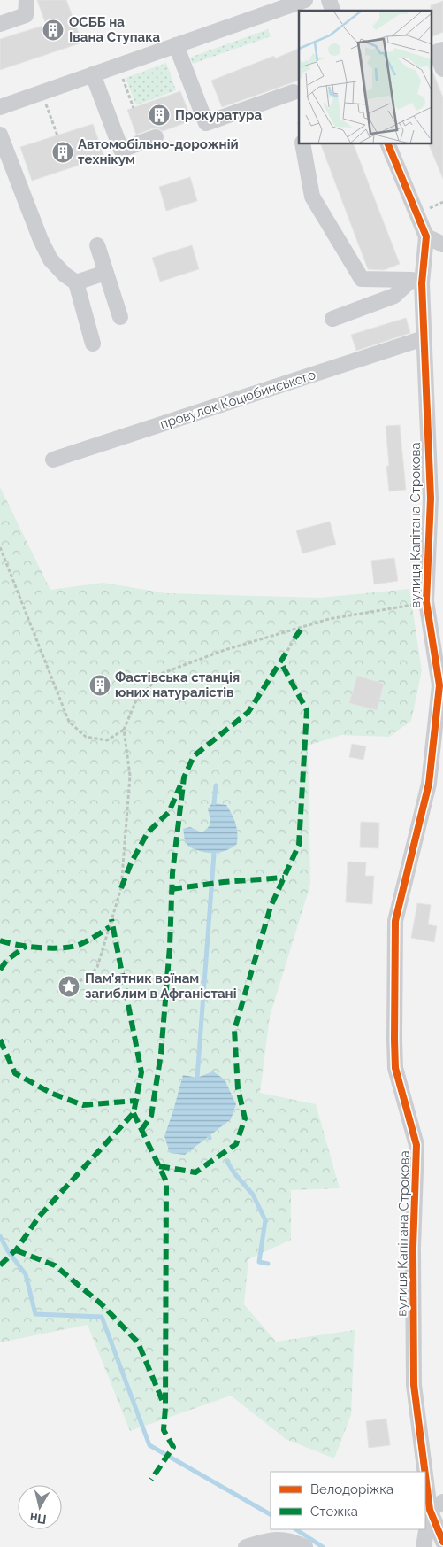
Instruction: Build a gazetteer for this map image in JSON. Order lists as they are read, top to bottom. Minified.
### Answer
{"streets":{"street":["провулок Коцюбинського","вулиця Капітана Строкова"]},"crossings":[["провулок Коцюбинського","вулиця Капітана Строкова"]],"places":{"building":["ОСББ на Івана Ступака","Прокуратура","Автомобільно-дорожній технікум","Фастівська станція юних натуралістів"],"place":["Пам’ятник воїнам загиблим в Афганістані"]},"legend":["Велодоріжка","Стежка"],"north":"bottom"}
